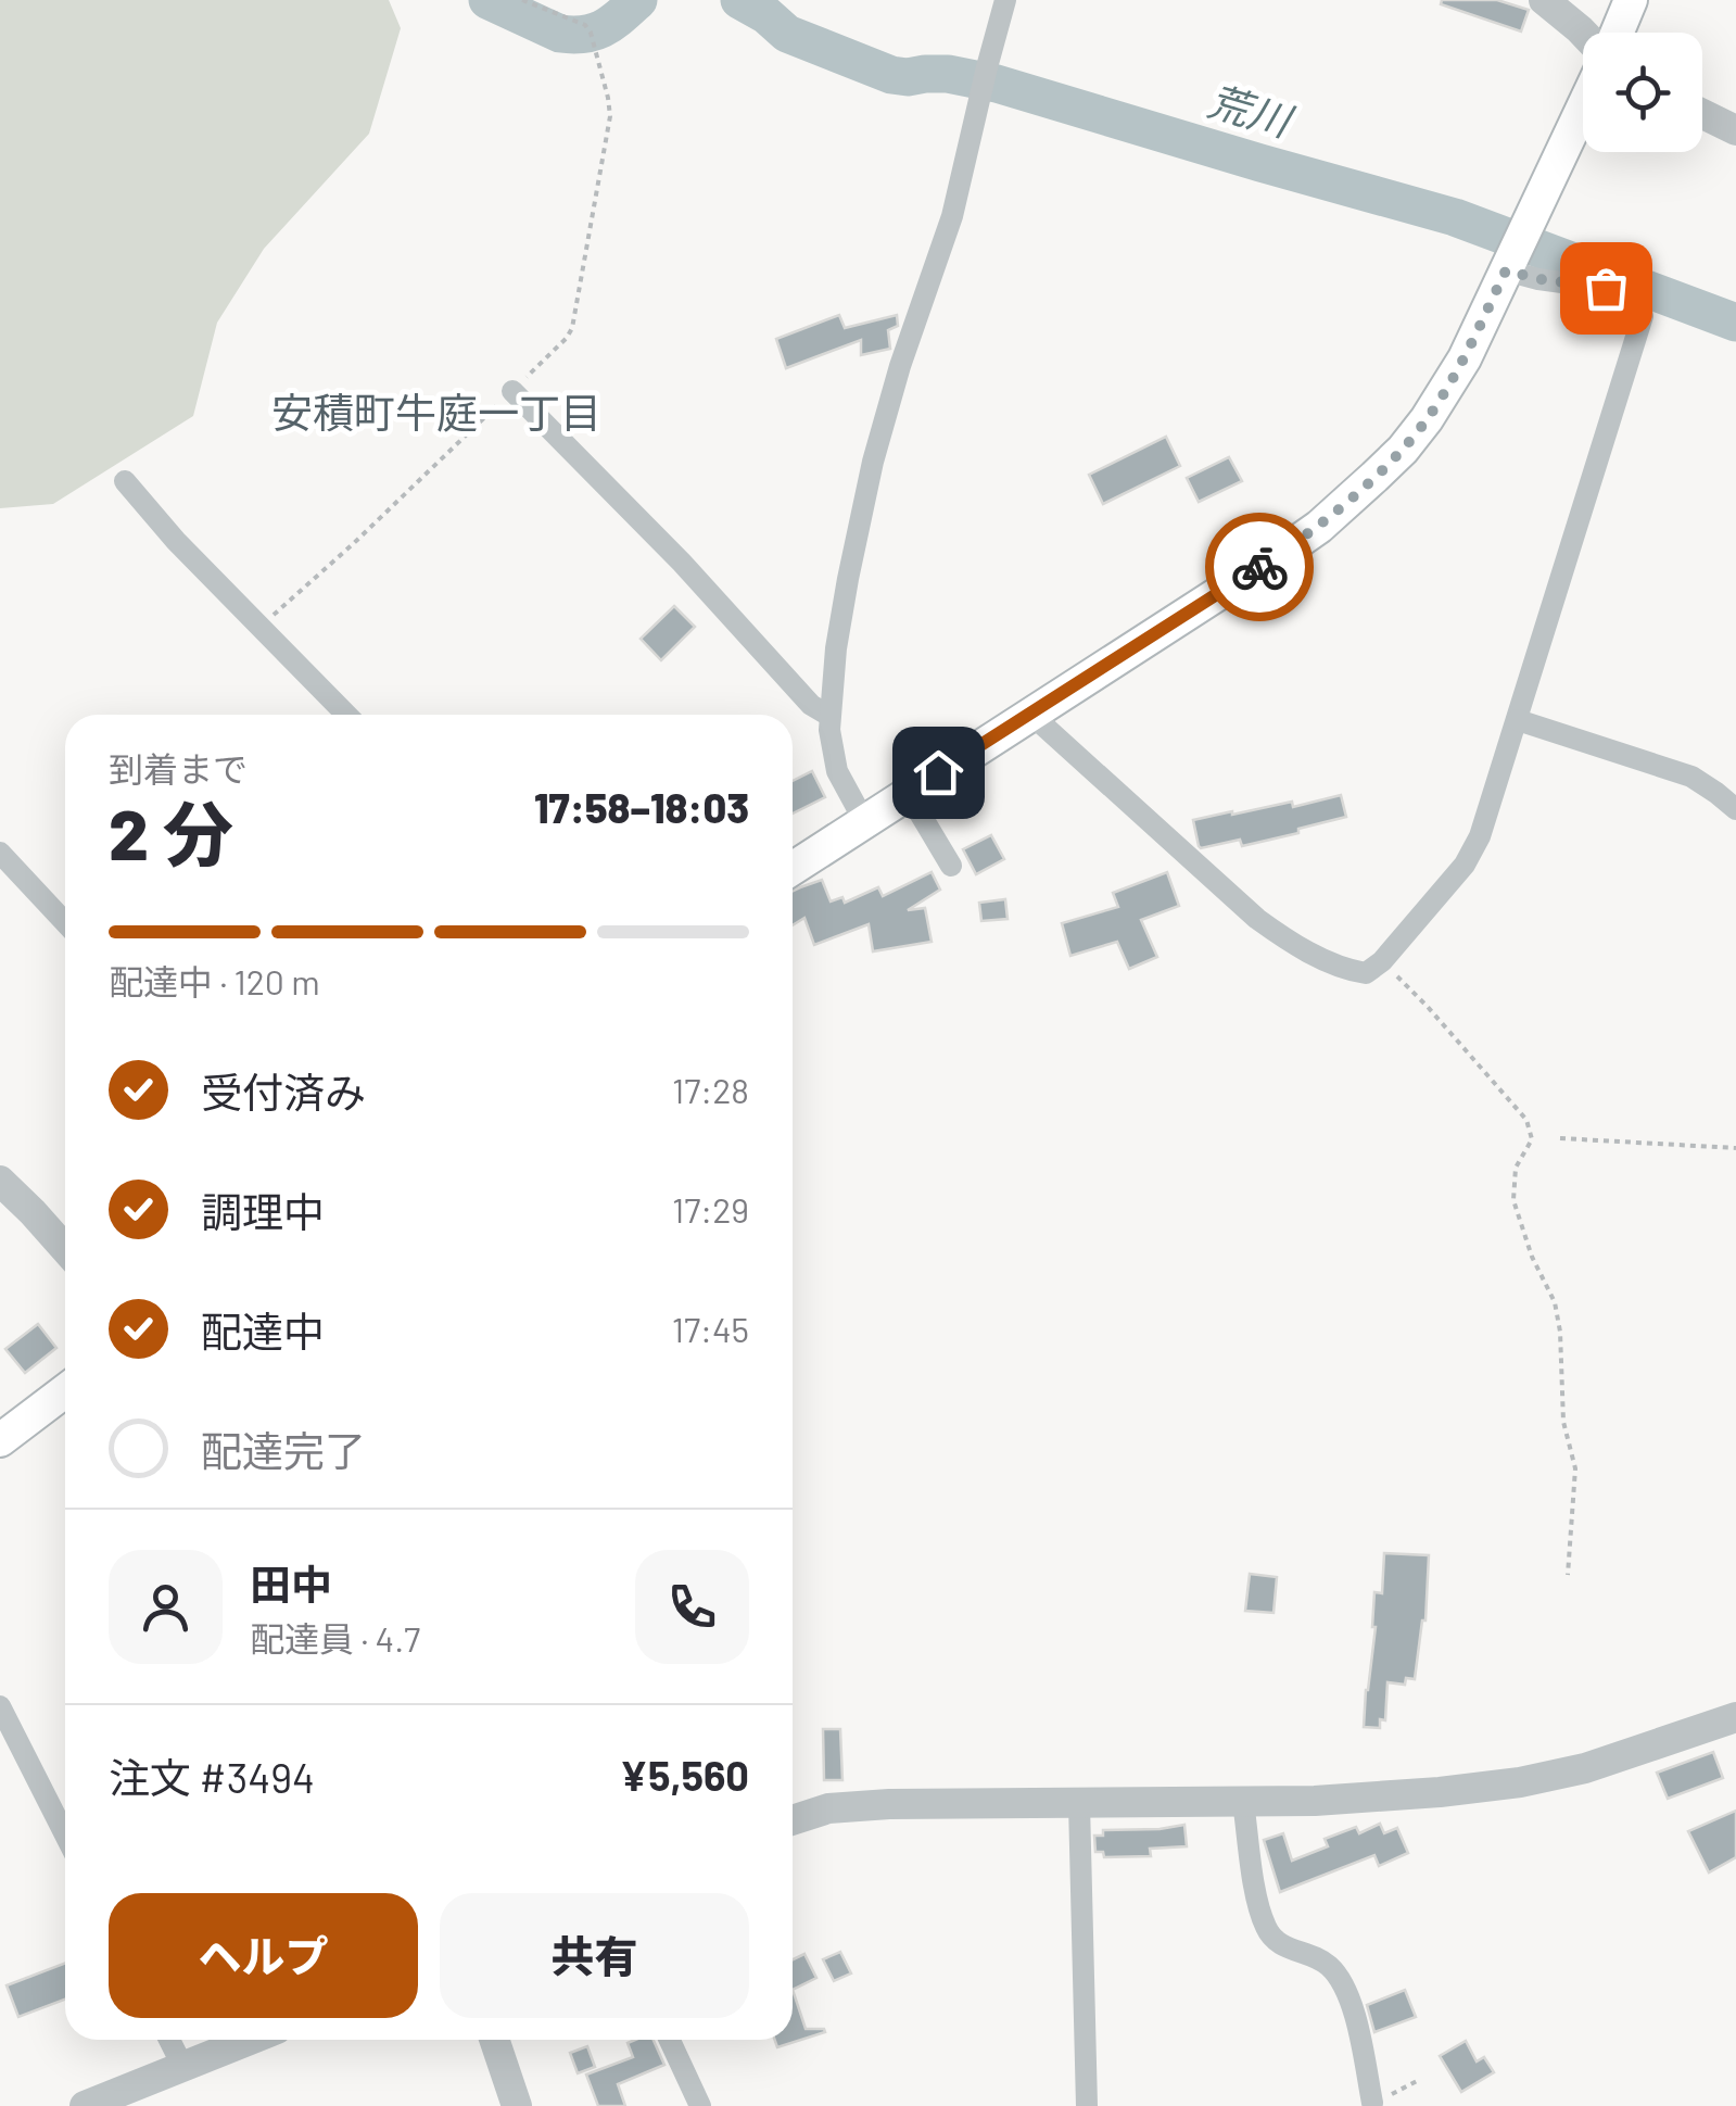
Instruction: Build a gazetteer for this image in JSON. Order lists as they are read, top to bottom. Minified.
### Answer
{"districts":["安積町牛庭一丁目"],"water":["荒川"],"page":{"heading":["2 分","到着まで","17:58–18:03"],"panel":["田中","配達員 · 4.7","注文 #3494","¥5,560"],"bar":"配達中 · 120 m","list":[["受付済み","17:28"],["調理中","17:29"],["配達中","17:45"],"配達完了"],"buttons":["ヘルプ","共有"]}}
